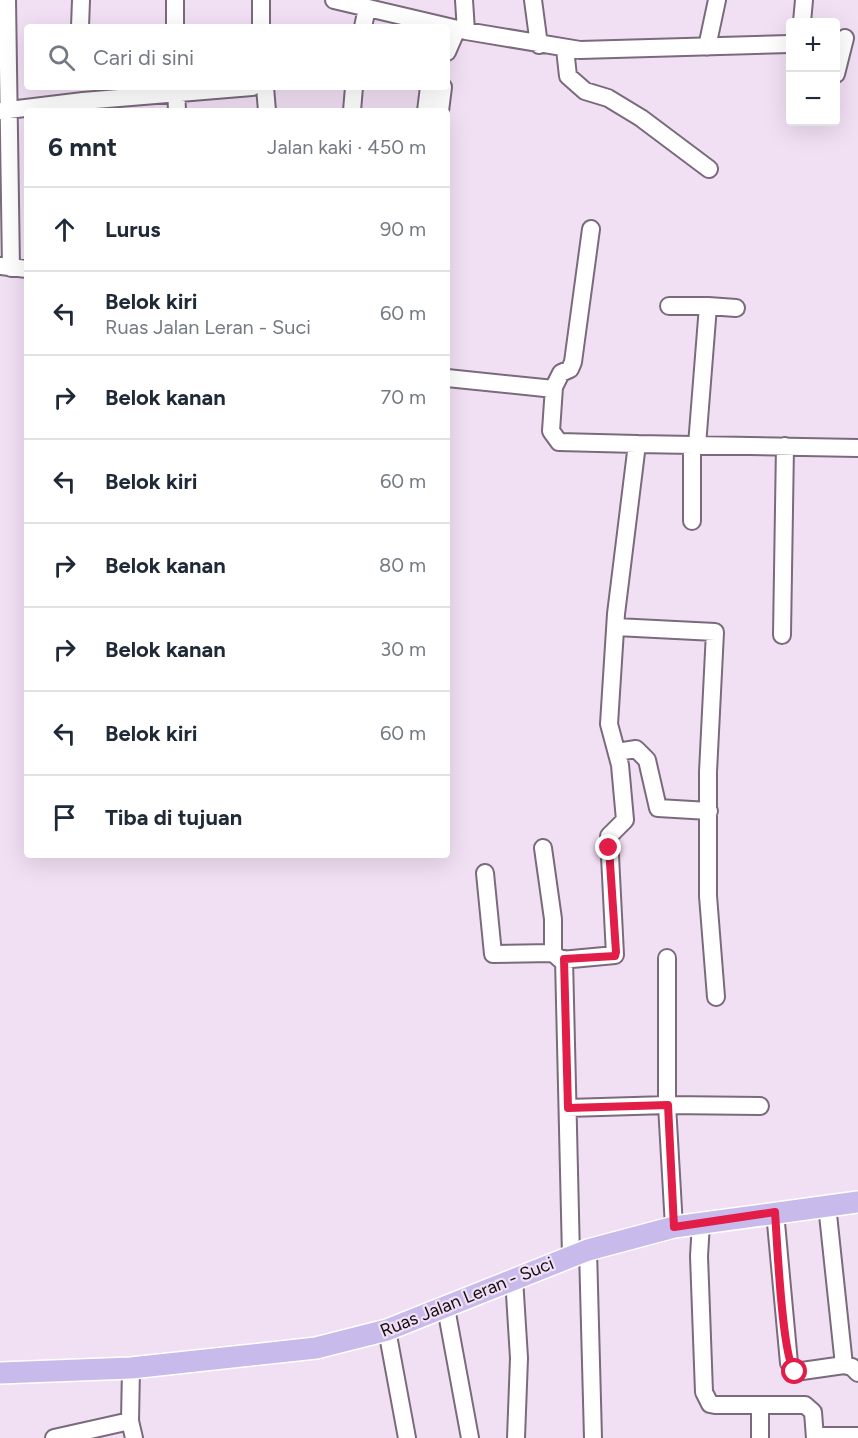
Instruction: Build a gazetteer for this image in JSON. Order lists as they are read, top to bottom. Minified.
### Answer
{"streets":{"main road":["Ruas Jalan Leran - Suci"]},"page":{"map_buttons":["+","−"],"search":"Cari di sini","heading":["6 mnt","Jalan kaki · 450 m"],"list":[["Lurus","90 m"],["Belok kiri","Ruas Jalan Leran - Suci","60 m"],["Belok kanan","70 m"],["Belok kiri","60 m"],["Belok kanan","80 m"],["Belok kanan","30 m"],["Belok kiri","60 m"],"Tiba di tujuan"]}}
